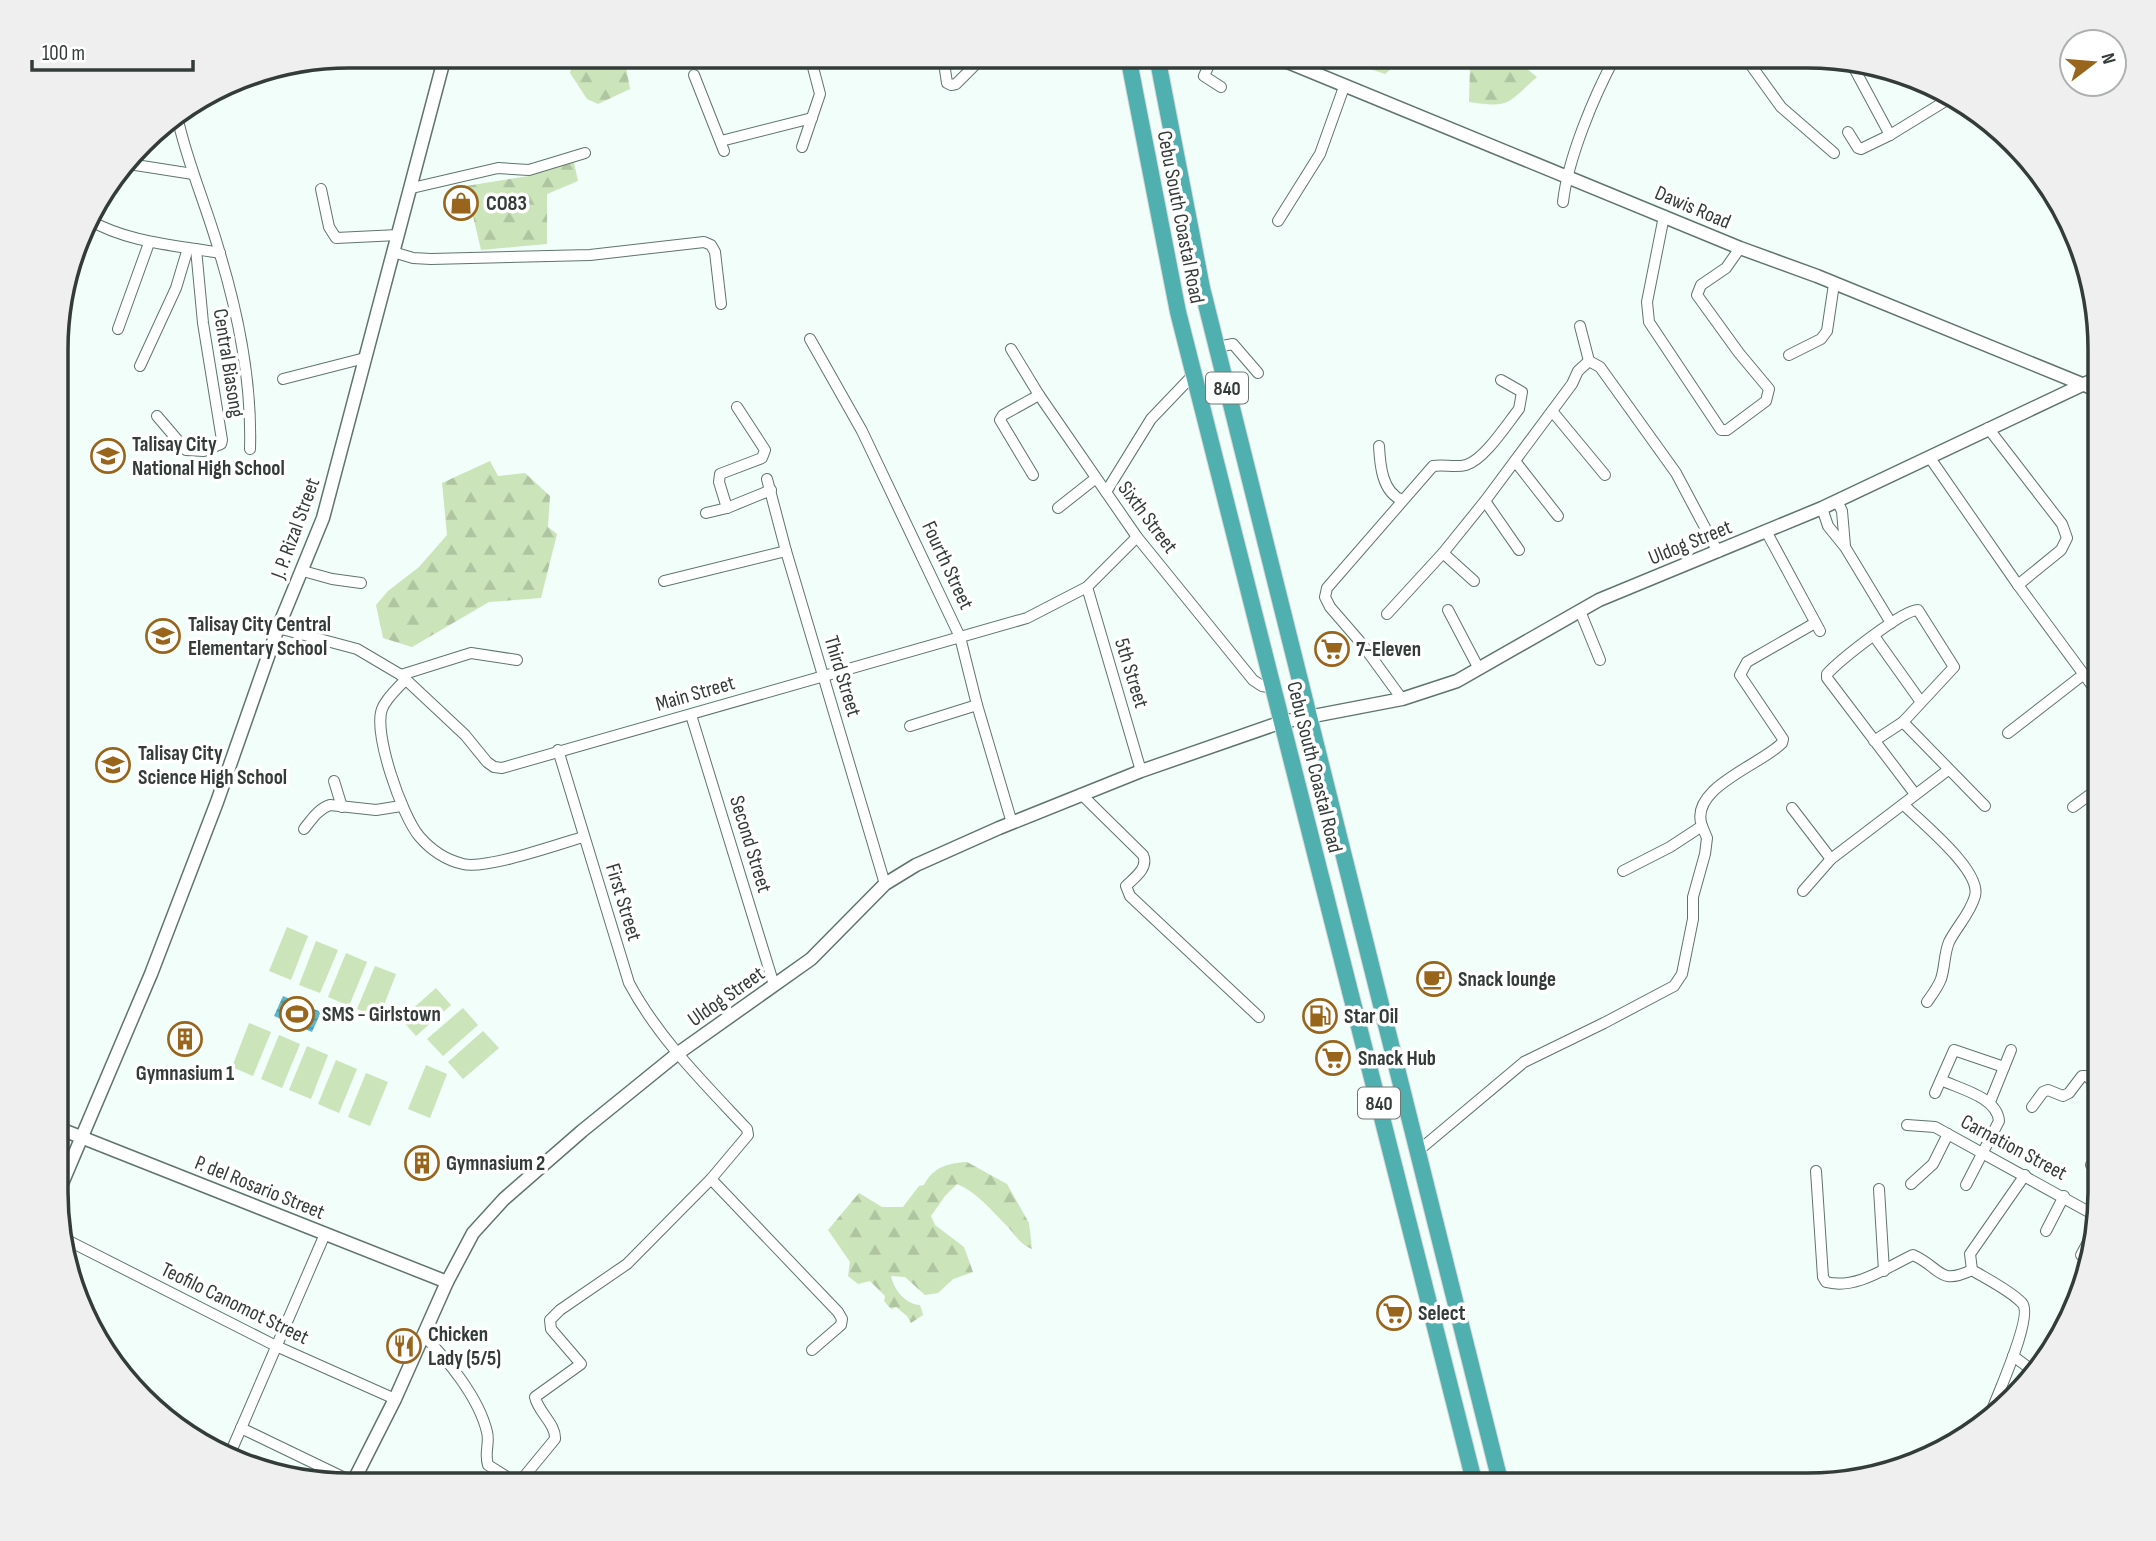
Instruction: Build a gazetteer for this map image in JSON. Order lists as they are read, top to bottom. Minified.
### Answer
{"streets":{"highway":["Cebu South Coastal Road","840"],"street":["Dawis Road","Central Biasong","Sixth Street","J. P. Rizal Street","Uldog Street","Fourth Street","5th Street","Third Street","Main Street","Second Street","First Street","Carnation Street","P. del Rosario Street","Teofilo Canomot Street"]},"crossings":[["Dawis Road","Uldog Street"],["Cebu South Coastal Road","Sixth Street"],["Cebu South Coastal Road","Uldog Street"],["Sixth Street","Main Street"],["J. P. Rizal Street","Main Street"],["J. P. Rizal Street","P. del Rosario Street"],["Uldog Street","Fourth Street"],["Uldog Street","5th Street"],["Uldog Street","Third Street"],["Uldog Street","Second Street"],["Uldog Street","First Street"],["Uldog Street","P. del Rosario Street"],["Uldog Street","Teofilo Canomot Street"],["Fourth Street","Main Street"],["5th Street","Main Street"],["Third Street","Main Street"],["Main Street","Second Street"],["Main Street","First Street"]],"places":{"shop":["CO83"],"school or university":["Talisay City National High School","Talisay City Central Elementary School","Talisay City Science High School"],"supermarket":["7-Eleven","Snack Hub","Select"],"cafe":["Snack lounge"],"sports":["SMS - Girlstown"],"fuel station":["Star Oil"],"building":["Gymnasium 1","Gymnasium 2"],"restaurant":["Chicken Lady (5/5)"]},"scale_bar":"100 m","north":"right"}
